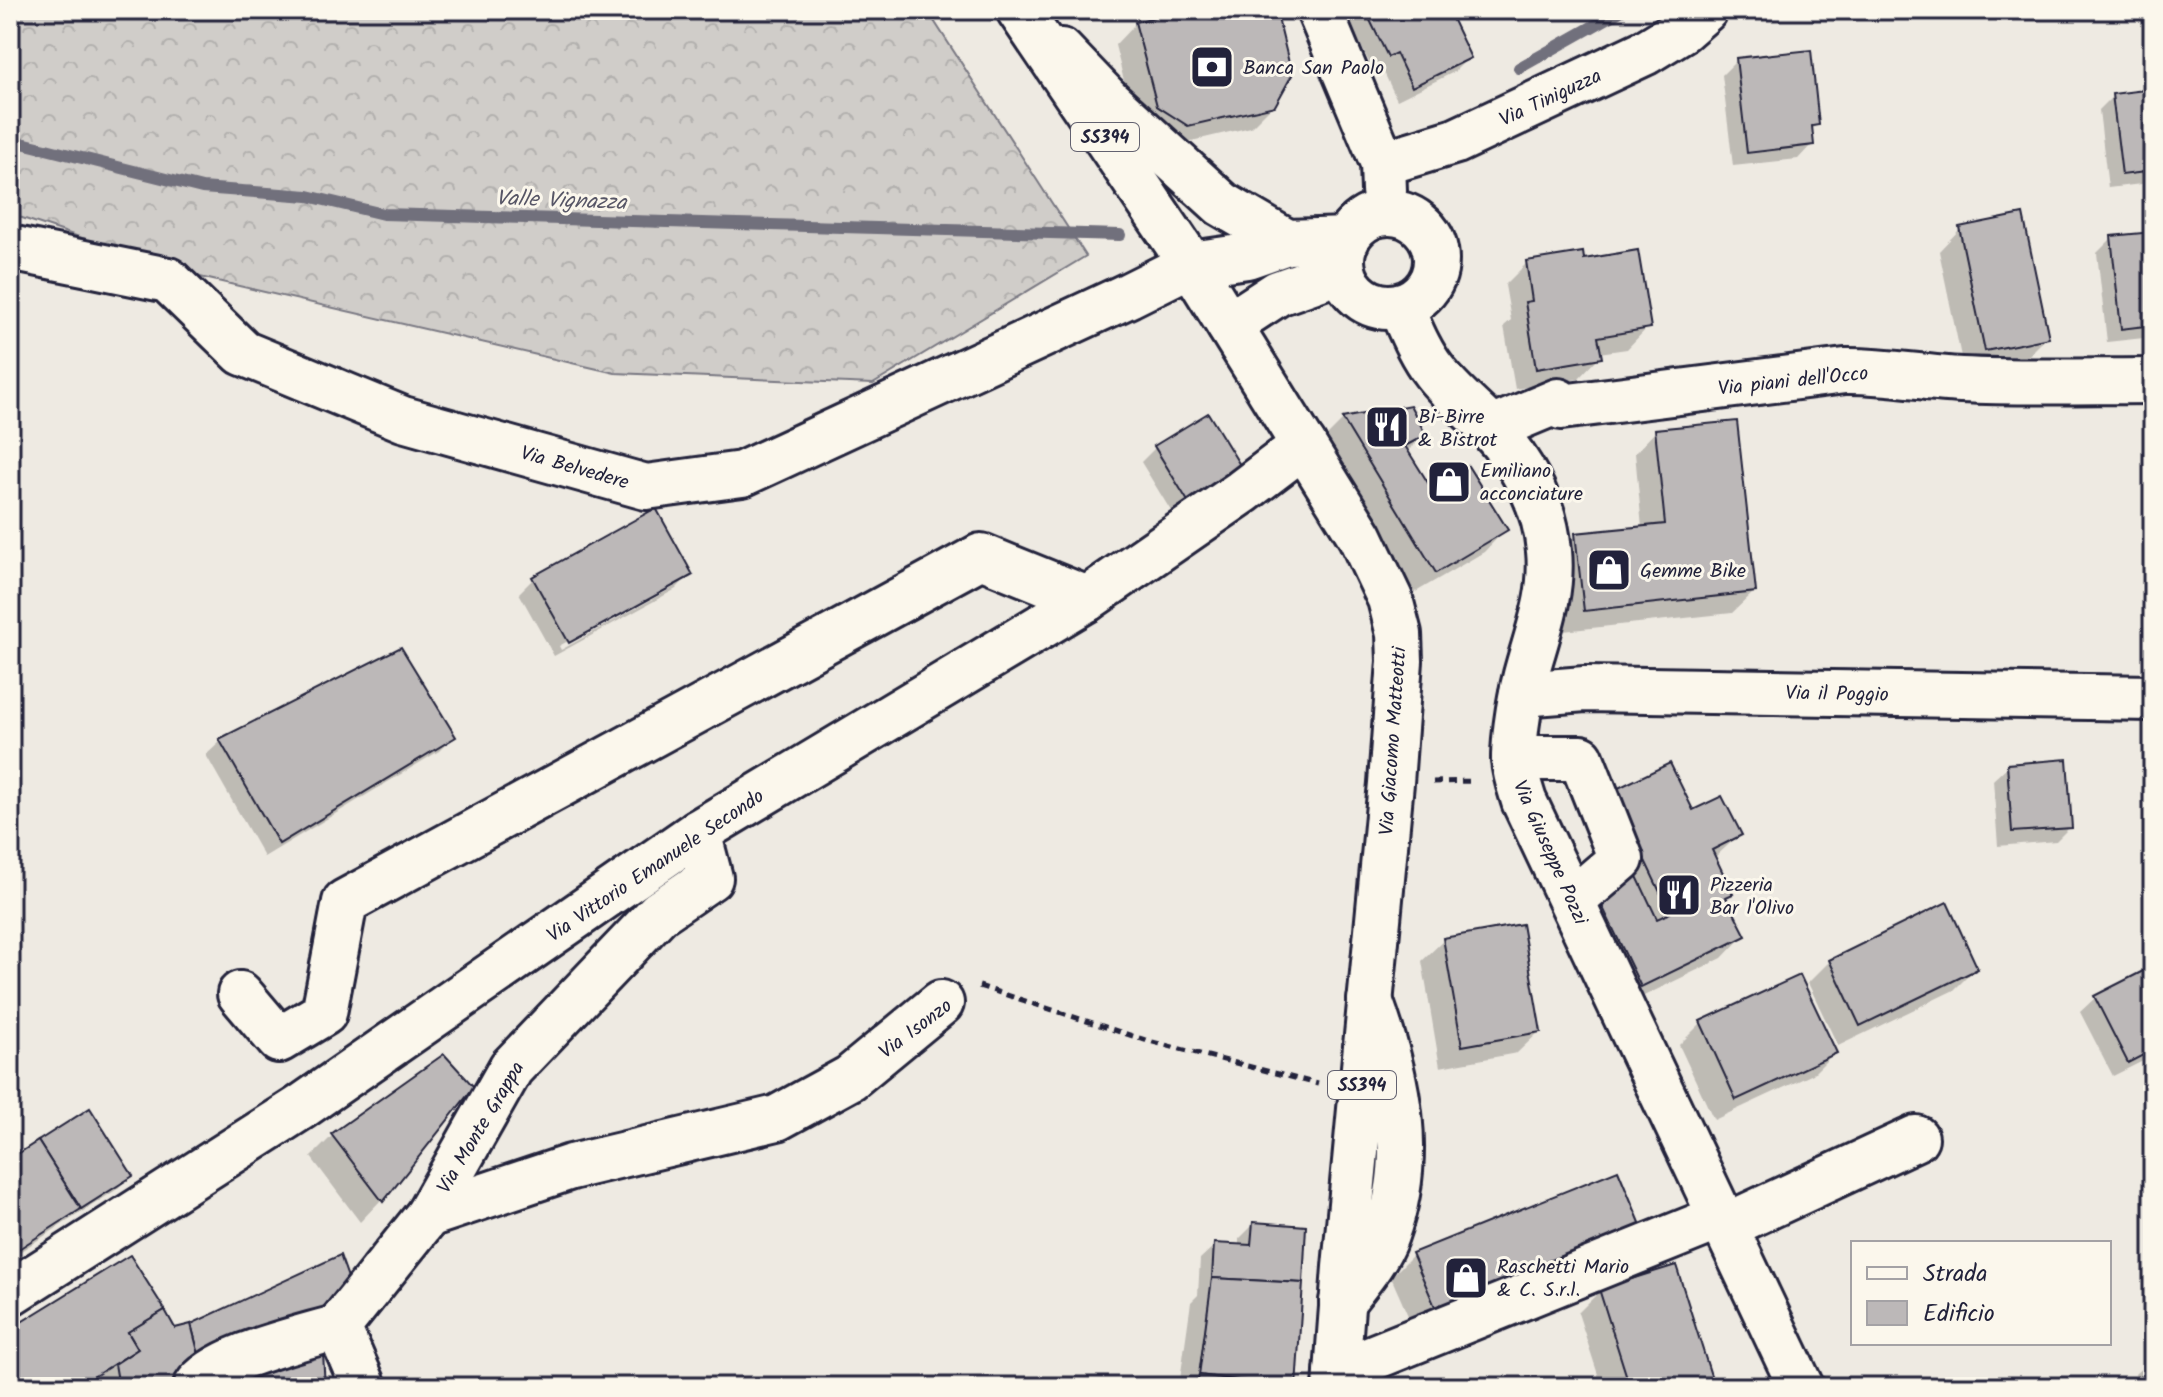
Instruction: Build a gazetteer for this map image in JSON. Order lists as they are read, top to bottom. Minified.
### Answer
{"streets":{"street":["Via Tiniguzza","SS394","Via piani dell'Occo","Via Belvedere","Via il Poggio","Via Giacomo Matteotti","Via Giuseppe Pozzi","Via Vittorio Emanuele Secondo","Via Isonzo","Via Monte Grappa"]},"crossings":[["Via piani dell'Occo","Via Giuseppe Pozzi"],["Via Belvedere","Via Giacomo Matteotti"],["Via il Poggio","Via Giuseppe Pozzi"],["Via Giacomo Matteotti","Via Vittorio Emanuele Secondo"],["Via Vittorio Emanuele Secondo","Via Monte Grappa"],["Via Isonzo","Via Monte Grappa"]],"water":["Valle Vignazza"],"places":{"bank":["Banca San Paolo"],"restaurant":["Bi-Birre & Bistrot","Pizzeria Bar l'Olivo"],"shop":["Emiliano acconciature","Gemme Bike","Raschetti Mario & C. S.r.l."]},"legend":["Strada","Edificio"]}
